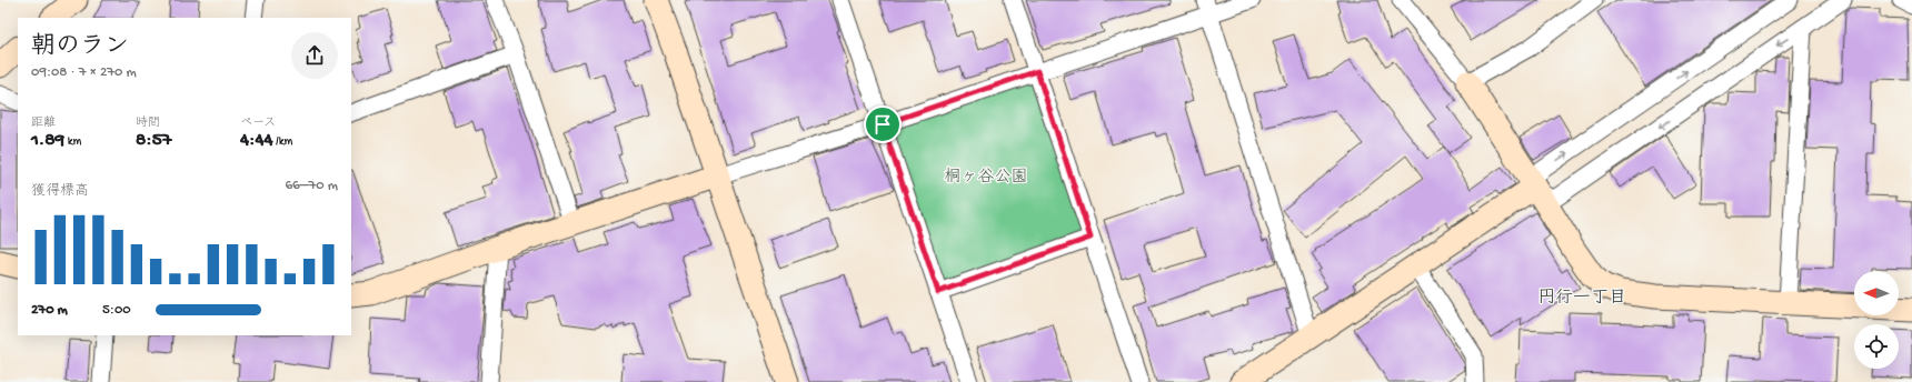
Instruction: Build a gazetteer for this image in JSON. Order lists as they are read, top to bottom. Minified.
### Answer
{"districts":["円行一丁目"],"parks":["桐ヶ谷公園"],"north":"left","page":{"heading":["朝のラン","09:08 · 7 × 270 m"],"stats":[["距離","1.89 km"],["時間","8:57"],["ペース","4:44 /km"]],"chart":["獲得標高","66–70 m"],"list":[{"name":"270 m","note":"5:00"}]}}
